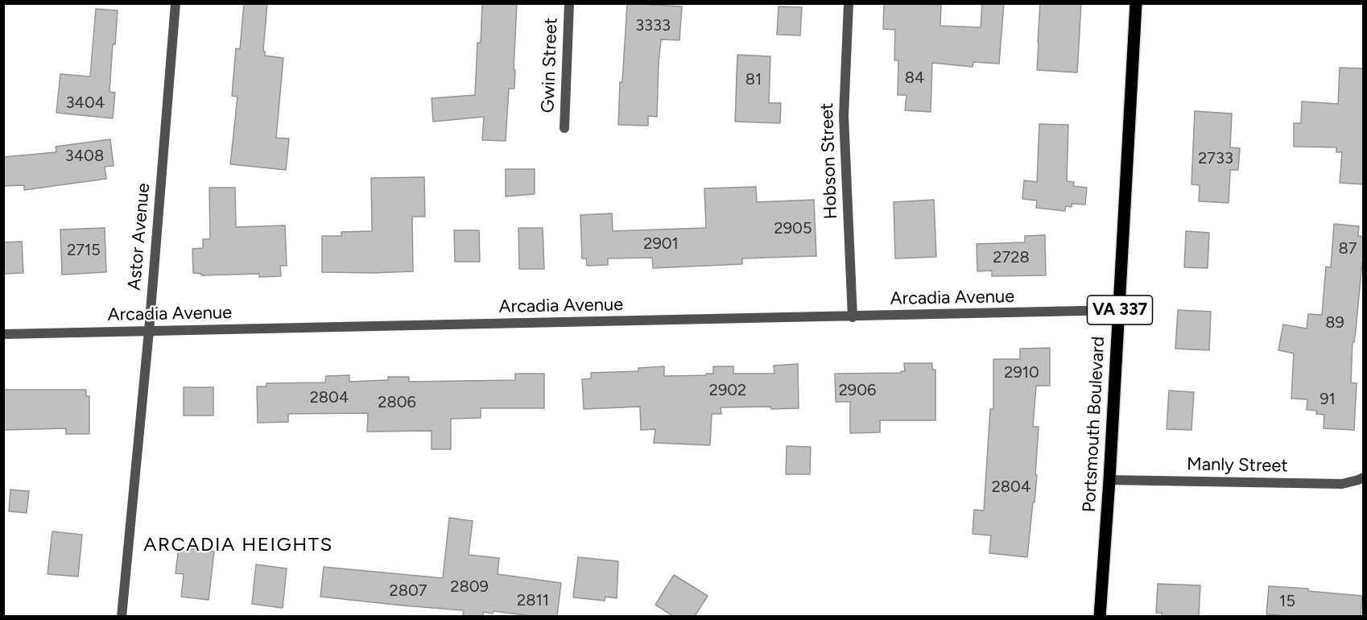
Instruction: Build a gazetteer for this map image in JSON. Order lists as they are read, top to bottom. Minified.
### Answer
{"streets":{"main road":["VA 337","Portsmouth Boulevard"],"street":["Gwin Street","Hobson Street","Astor Avenue","Arcadia Avenue","Manly Street"]},"crossings":[["Hobson Street","Arcadia Avenue"],["Astor Avenue","Arcadia Avenue"],["Arcadia Avenue","Portsmouth Boulevard"],["Portsmouth Boulevard","Manly Street"]],"districts":["ARCADIA HEIGHTS"],"house_numbers":["3333","84","81","3404","3408","2733","2905","2901","87","2715","2728","89","2910","2902","2906","2804","91","2806","2804","2809","2807","2811","15"]}
